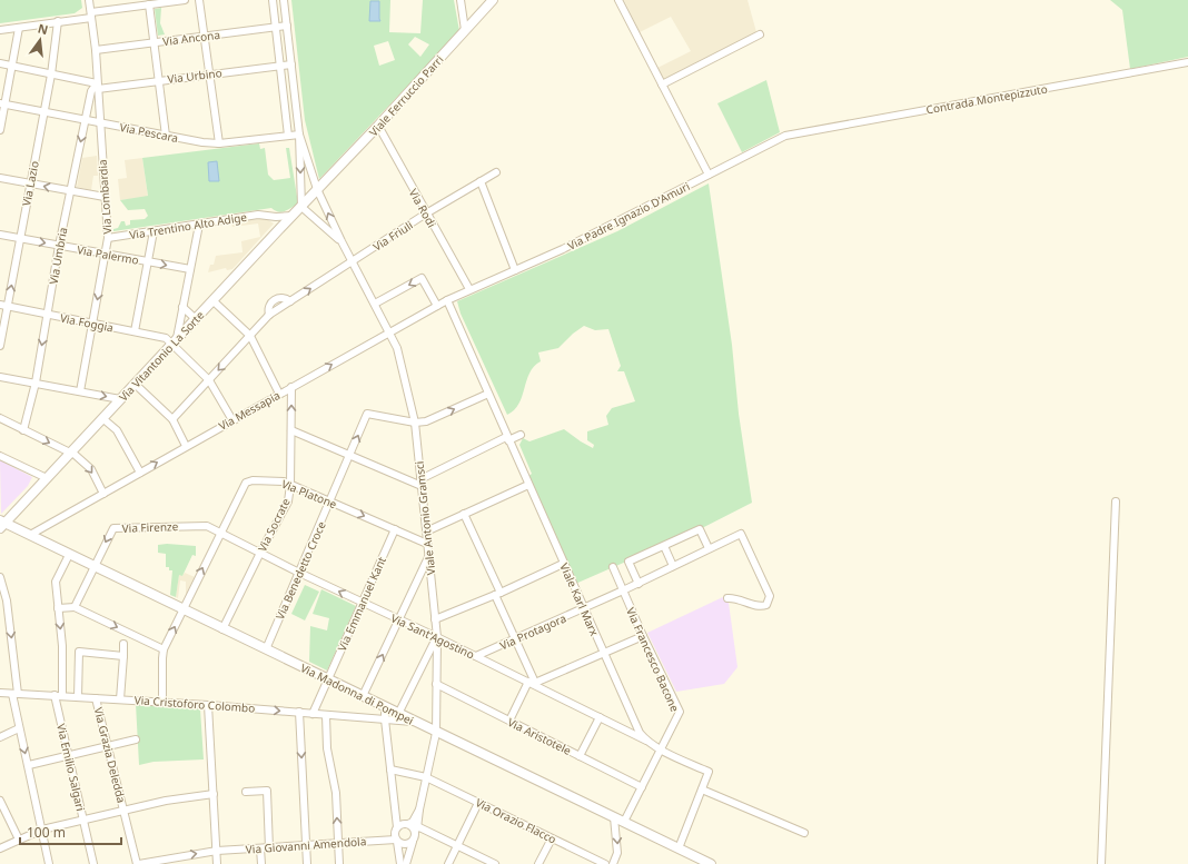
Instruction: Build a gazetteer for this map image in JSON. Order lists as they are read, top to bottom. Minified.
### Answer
{"streets":{"street":["Via Ancona","Via Urbino","Viale Ferruccio Parri","Contrada Montepizzuto","Via Pescara","Via Lazio","Via Lombardia","Via Rodi","Via Padre Ignazio D'Amuri","Via Trentino Alto Adige","Via Friuli","Via Palermo","Via Umbria","Via Foggia","Via Vitantonio La Sorte","Via Messapia","Via Platone","Viale Antonio Gramsci","Via Socrate","Via Firenze","Via Benedetto Croce","Viale Karl Marx","Via Emmanuel Kant","Via Protagora","Via Sant'Agostino","Via Francesco Bacone","Via Madonna di Pompei","Via Cristoforo Colombo","Via Aristotele","Via Grazia Deledda","Via Emilio Salgari","Via Orazio Flacco","Via Giovanni Amendola"]},"crossings":[["Via Ancona","Via Lombardia"],["Via Ancona","Viale Antonio Gramsci"],["Via Urbino","Via Lazio"],["Via Urbino","Via Lombardia"],["Via Urbino","Via Umbria"],["Via Urbino","Viale Antonio Gramsci"],["Viale Ferruccio Parri","Via Rodi"],["Viale Ferruccio Parri","Via Vitantonio La Sorte"],["Viale Ferruccio Parri","Viale Antonio Gramsci"],["Contrada Montepizzuto","Via Padre Ignazio D'Amuri"],["Via Pescara","Via Lazio"],["Via Pescara","Via Lombardia"],["Via Pescara","Via Umbria"],["Via Pescara","Viale Antonio Gramsci"],["Via Lazio","Via Palermo"],["Via Lazio","Via Foggia"],["Via Lombardia","Via Trentino Alto Adige"],["Via Lombardia","Via Palermo"],["Via Lombardia","Via Umbria"],["Via Lombardia","Via Foggia"],["Via Rodi","Via Padre Ignazio D'Amuri"],["Via Rodi","Via Friuli"],["Via Rodi","Via Messapia"],["Via Padre Ignazio D'Amuri","Via Messapia"],["Via Trentino Alto Adige","Via Vitantonio La Sorte"],["Via Friuli","Viale Antonio Gramsci"],["Via Palermo","Via Umbria"],["Via Umbria","Via Foggia"],["Via Foggia","Via Vitantonio La Sorte"],["Via Vitantonio La Sorte","Viale Antonio Gramsci"],["Via Vitantonio La Sorte","Via Madonna di Pompei"],["Via Messapia","Viale Antonio Gramsci"],["Via Messapia","Via Socrate"],["Via Messapia","Viale Karl Marx"],["Via Messapia","Via Madonna di Pompei"],["Via Platone","Viale Antonio Gramsci"],["Via Platone","Via Socrate"],["Via Platone","Via Firenze"],["Via Platone","Via Benedetto Croce"],["Via Platone","Via Emmanuel Kant"],["Via Platone","Via Sant'Agostino"],["Via Platone","Via Madonna di Pompei"],["Via Platone","Via Cristoforo Colombo"],["Viale Antonio Gramsci","Via Benedetto Croce"],["Viale Antonio Gramsci","Via Sant'Agostino"],["Viale Antonio Gramsci","Via Madonna di Pompei"],["Viale Antonio Gramsci","Via Aristotele"],["Viale Antonio Gramsci","Via Orazio Flacco"],["Viale Antonio Gramsci","Via Giovanni Amendola"],["Via Socrate","Via Sant'Agostino"],["Via Socrate","Via Madonna di Pompei"],["Via Firenze","Via Sant'Agostino"],["Via Firenze","Via Madonna di Pompei"],["Via Benedetto Croce","Via Sant'Agostino"],["Via Benedetto Croce","Via Madonna di Pompei"],["Viale Karl Marx","Via Protagora"],["Viale Karl Marx","Via Sant'Agostino"],["Viale Karl Marx","Via Francesco Bacone"],["Via Emmanuel Kant","Via Sant'Agostino"],["Via Emmanuel Kant","Via Madonna di Pompei"],["Via Emmanuel Kant","Via Cristoforo Colombo"],["Via Protagora","Via Sant'Agostino"],["Via Protagora","Via Francesco Bacone"],["Via Madonna di Pompei","Via Cristoforo Colombo"],["Via Cristoforo Colombo","Via Grazia Deledda"],["Via Cristoforo Colombo","Via Emilio Salgari"],["Via Grazia Deledda","Via Giovanni Amendola"]],"one_way":["Via Umbria","Via Firenze"],"scale_bar":"100 m","north":"top"}
